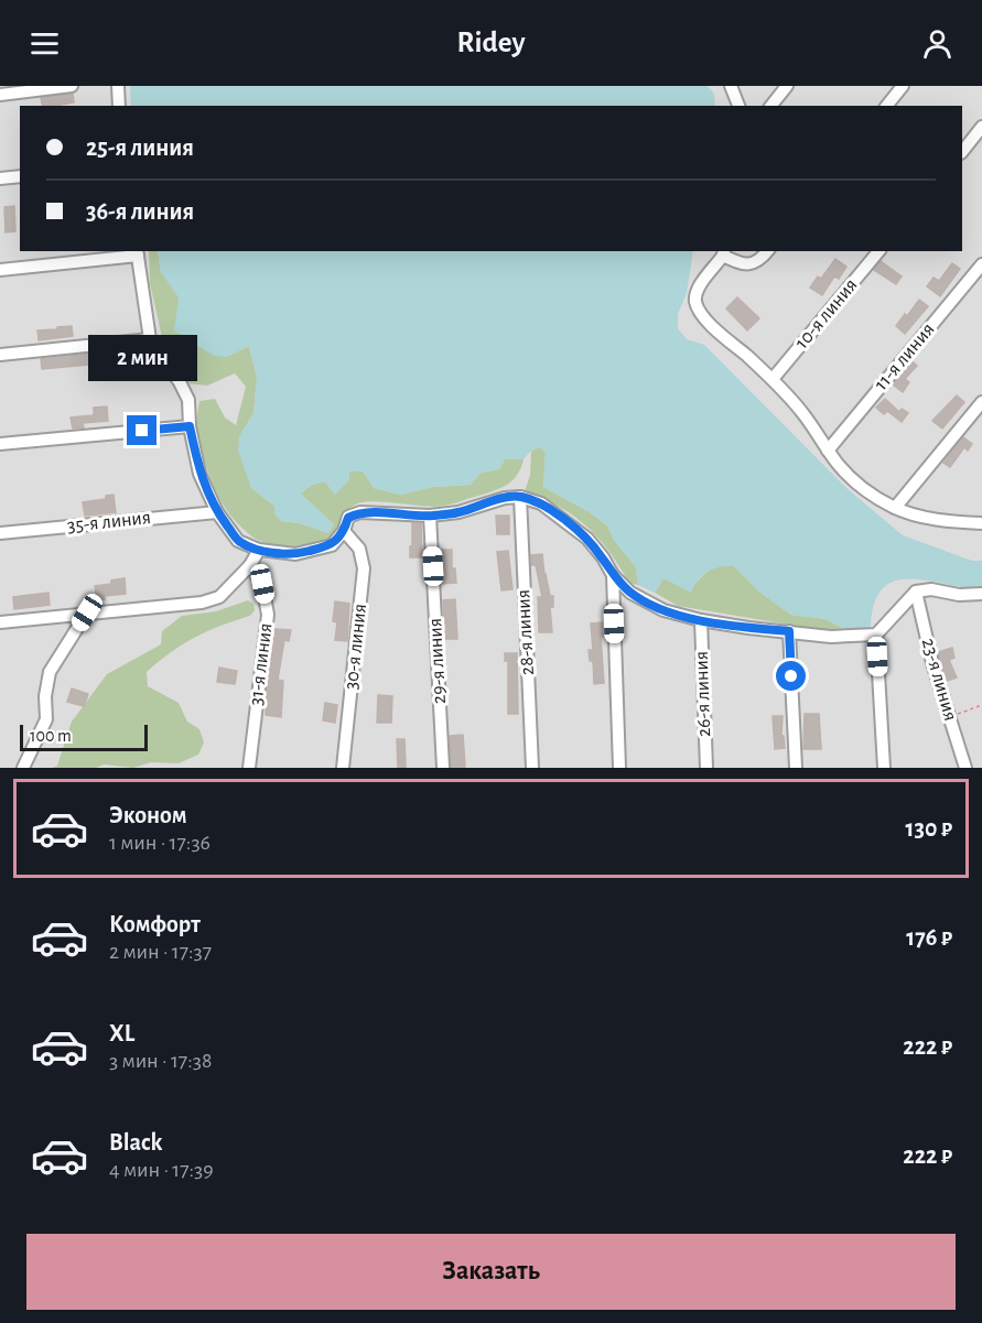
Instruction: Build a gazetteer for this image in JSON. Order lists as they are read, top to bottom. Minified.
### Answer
{"streets":{"street":["10-я линия","11-я линия","35-я линия","28-я линия","30-я линия","29-я линия","31-я линия","23-я линия","26-я линия"]},"scale_bar":"100 m","page":{"header":"Ridey","banner":["25-я линия","36-я линия"],"bubble":"2 мин","scale":"100 m","list":[{"name":"Эконом","note":"1 мин · 17:36","value":"130 ₽"},{"name":"Комфорт","note":"2 мин · 17:37","value":"176 ₽"},{"name":"XL","note":"3 мин · 17:38","value":"222 ₽"},{"name":"Black","note":"4 мин · 17:39","value":"222 ₽"}],"buttons":"Заказать"}}
